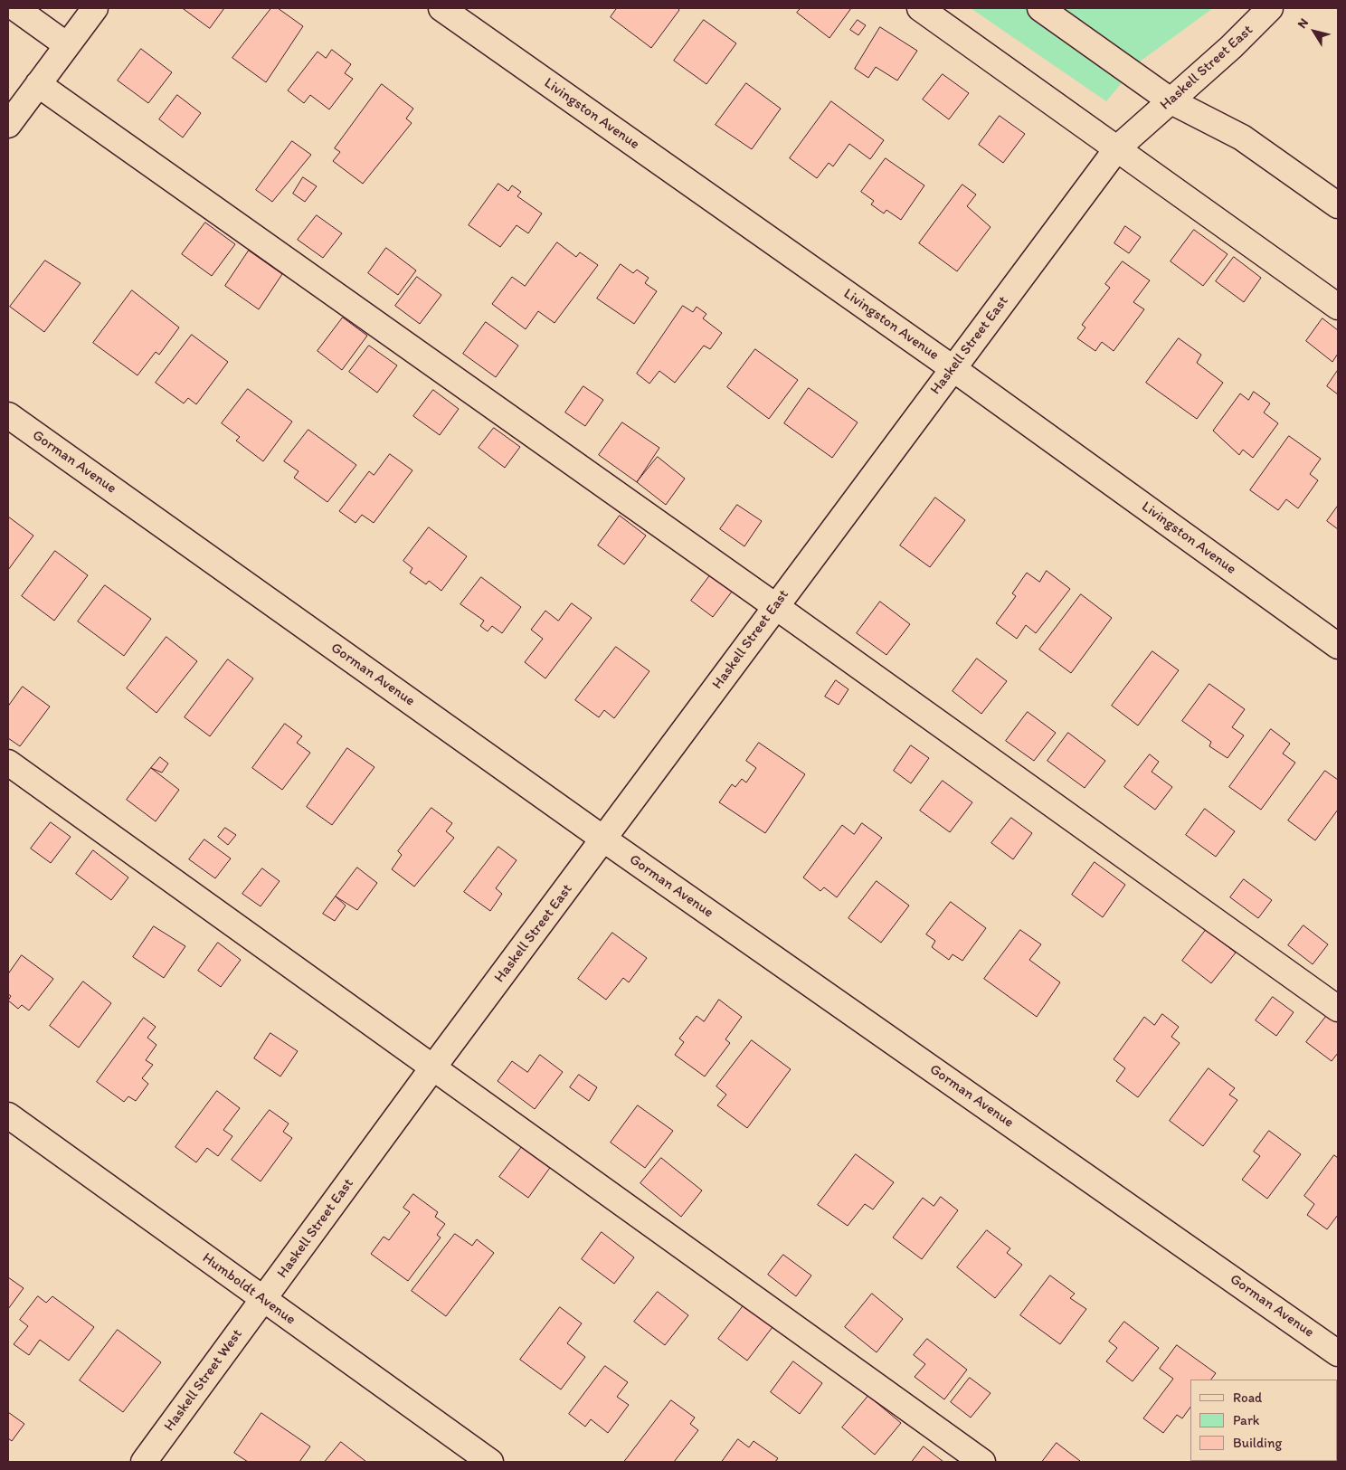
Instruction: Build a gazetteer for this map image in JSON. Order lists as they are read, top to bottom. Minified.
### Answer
{"streets":{"street":["Haskell Street East","Livingston Avenue","Gorman Avenue","Humboldt Avenue","Haskell Street West"]},"crossings":[["Haskell Street East","Livingston Avenue"],["Haskell Street East","Gorman Avenue"],["Haskell Street East","Humboldt Avenue"],["Haskell Street East","Haskell Street West"],["Humboldt Avenue","Haskell Street West"]],"legend":["Road","Park","Building"],"north":"top left"}
